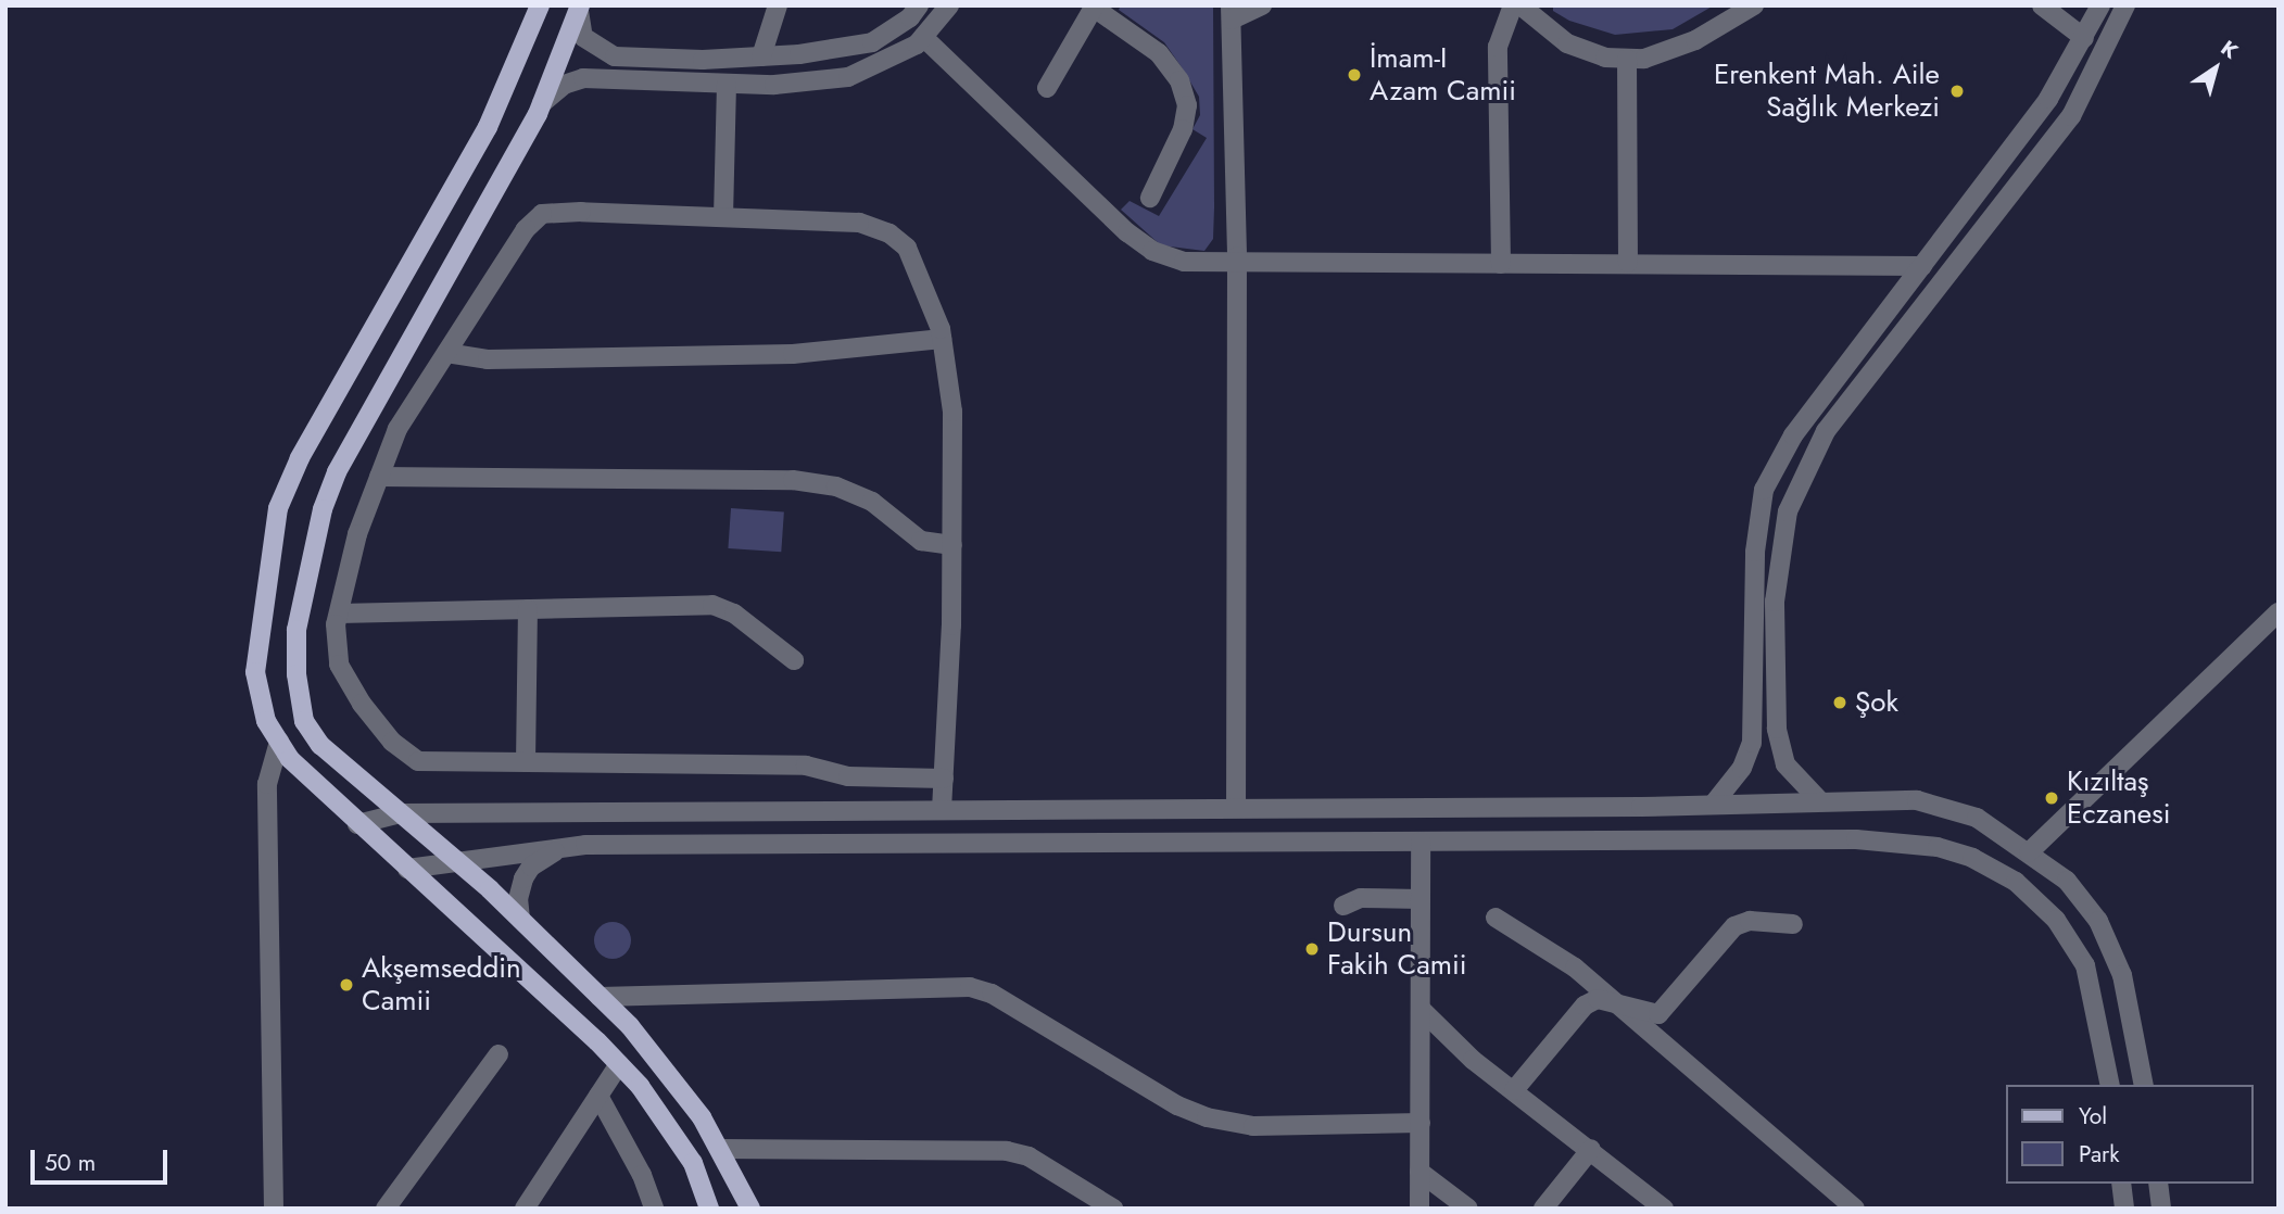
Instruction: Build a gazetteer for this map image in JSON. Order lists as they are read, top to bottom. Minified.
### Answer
{"places":["İmam-I Azam Camii","Erenkent Mah. Aile Sağlık Merkezi","Şok","Kızıltaş Eczanesi","Dursun Fakih Camii","Akşemseddin Camii"],"legend":["Yol","Park"],"scale_bar":"50 m","north":"top right"}
